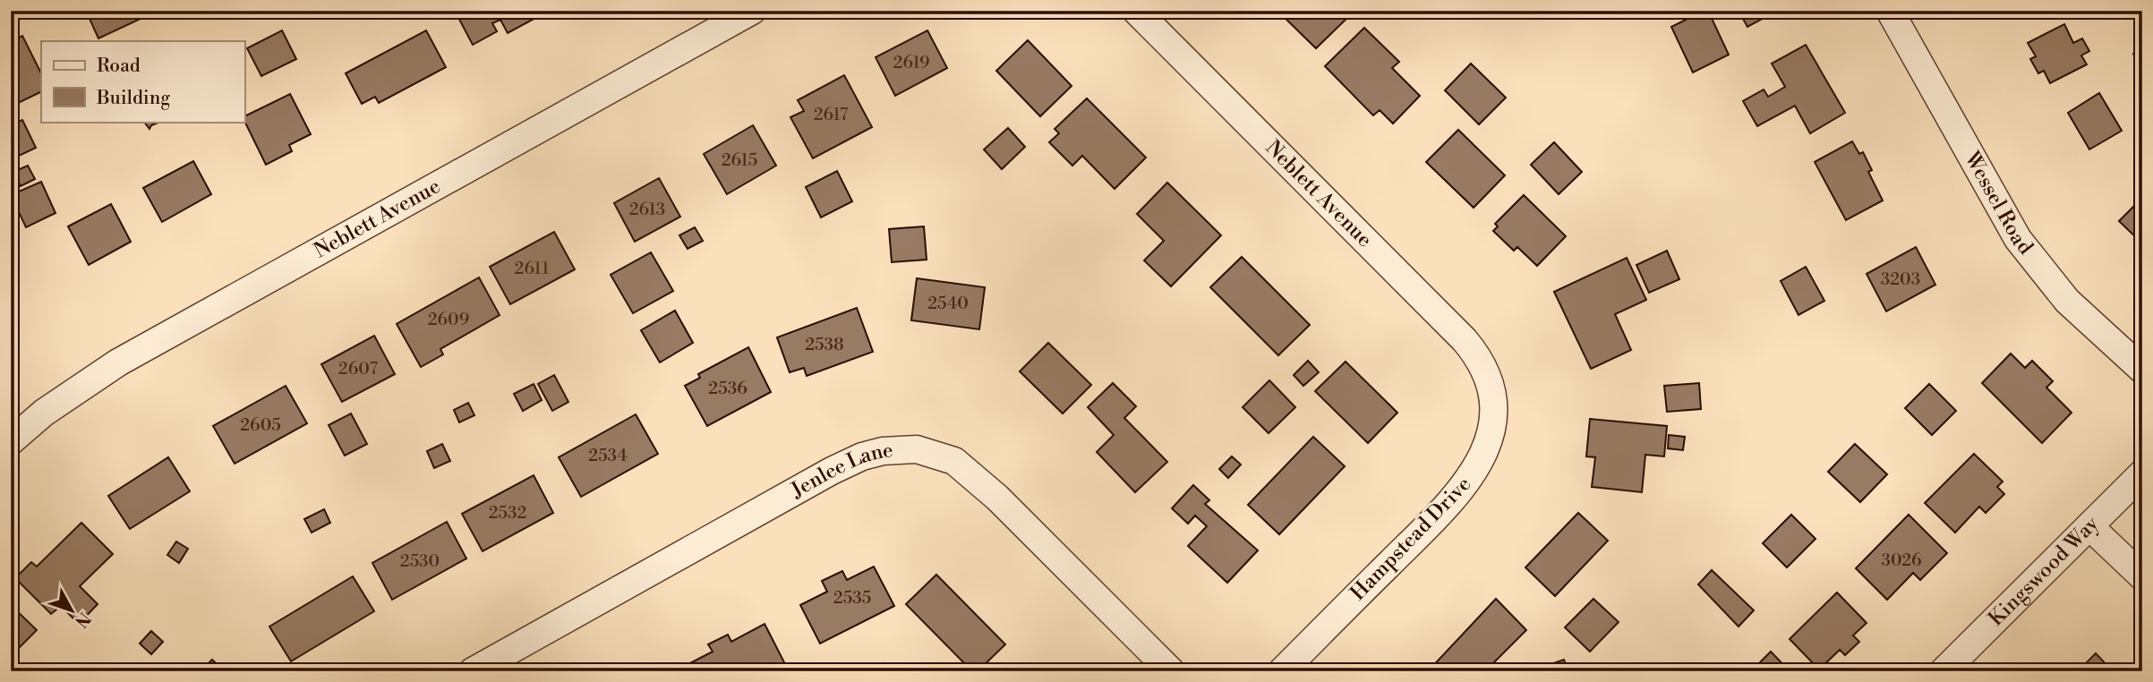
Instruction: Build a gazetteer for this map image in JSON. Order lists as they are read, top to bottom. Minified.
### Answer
{"streets":{"street":["Neblett Avenue","Wessel Road","Jenlee Lane","Hampstead Drive","Kingswood Way"]},"crossings":[["Neblett Avenue","Hampstead Drive"]],"house_numbers":["2619","2617","2615","2613","2611","3203","2540","2609","2538","2607","2536","2605","2534","2532","3026","2530","2535"],"legend":["Road","Building"],"north":"bottom right"}
